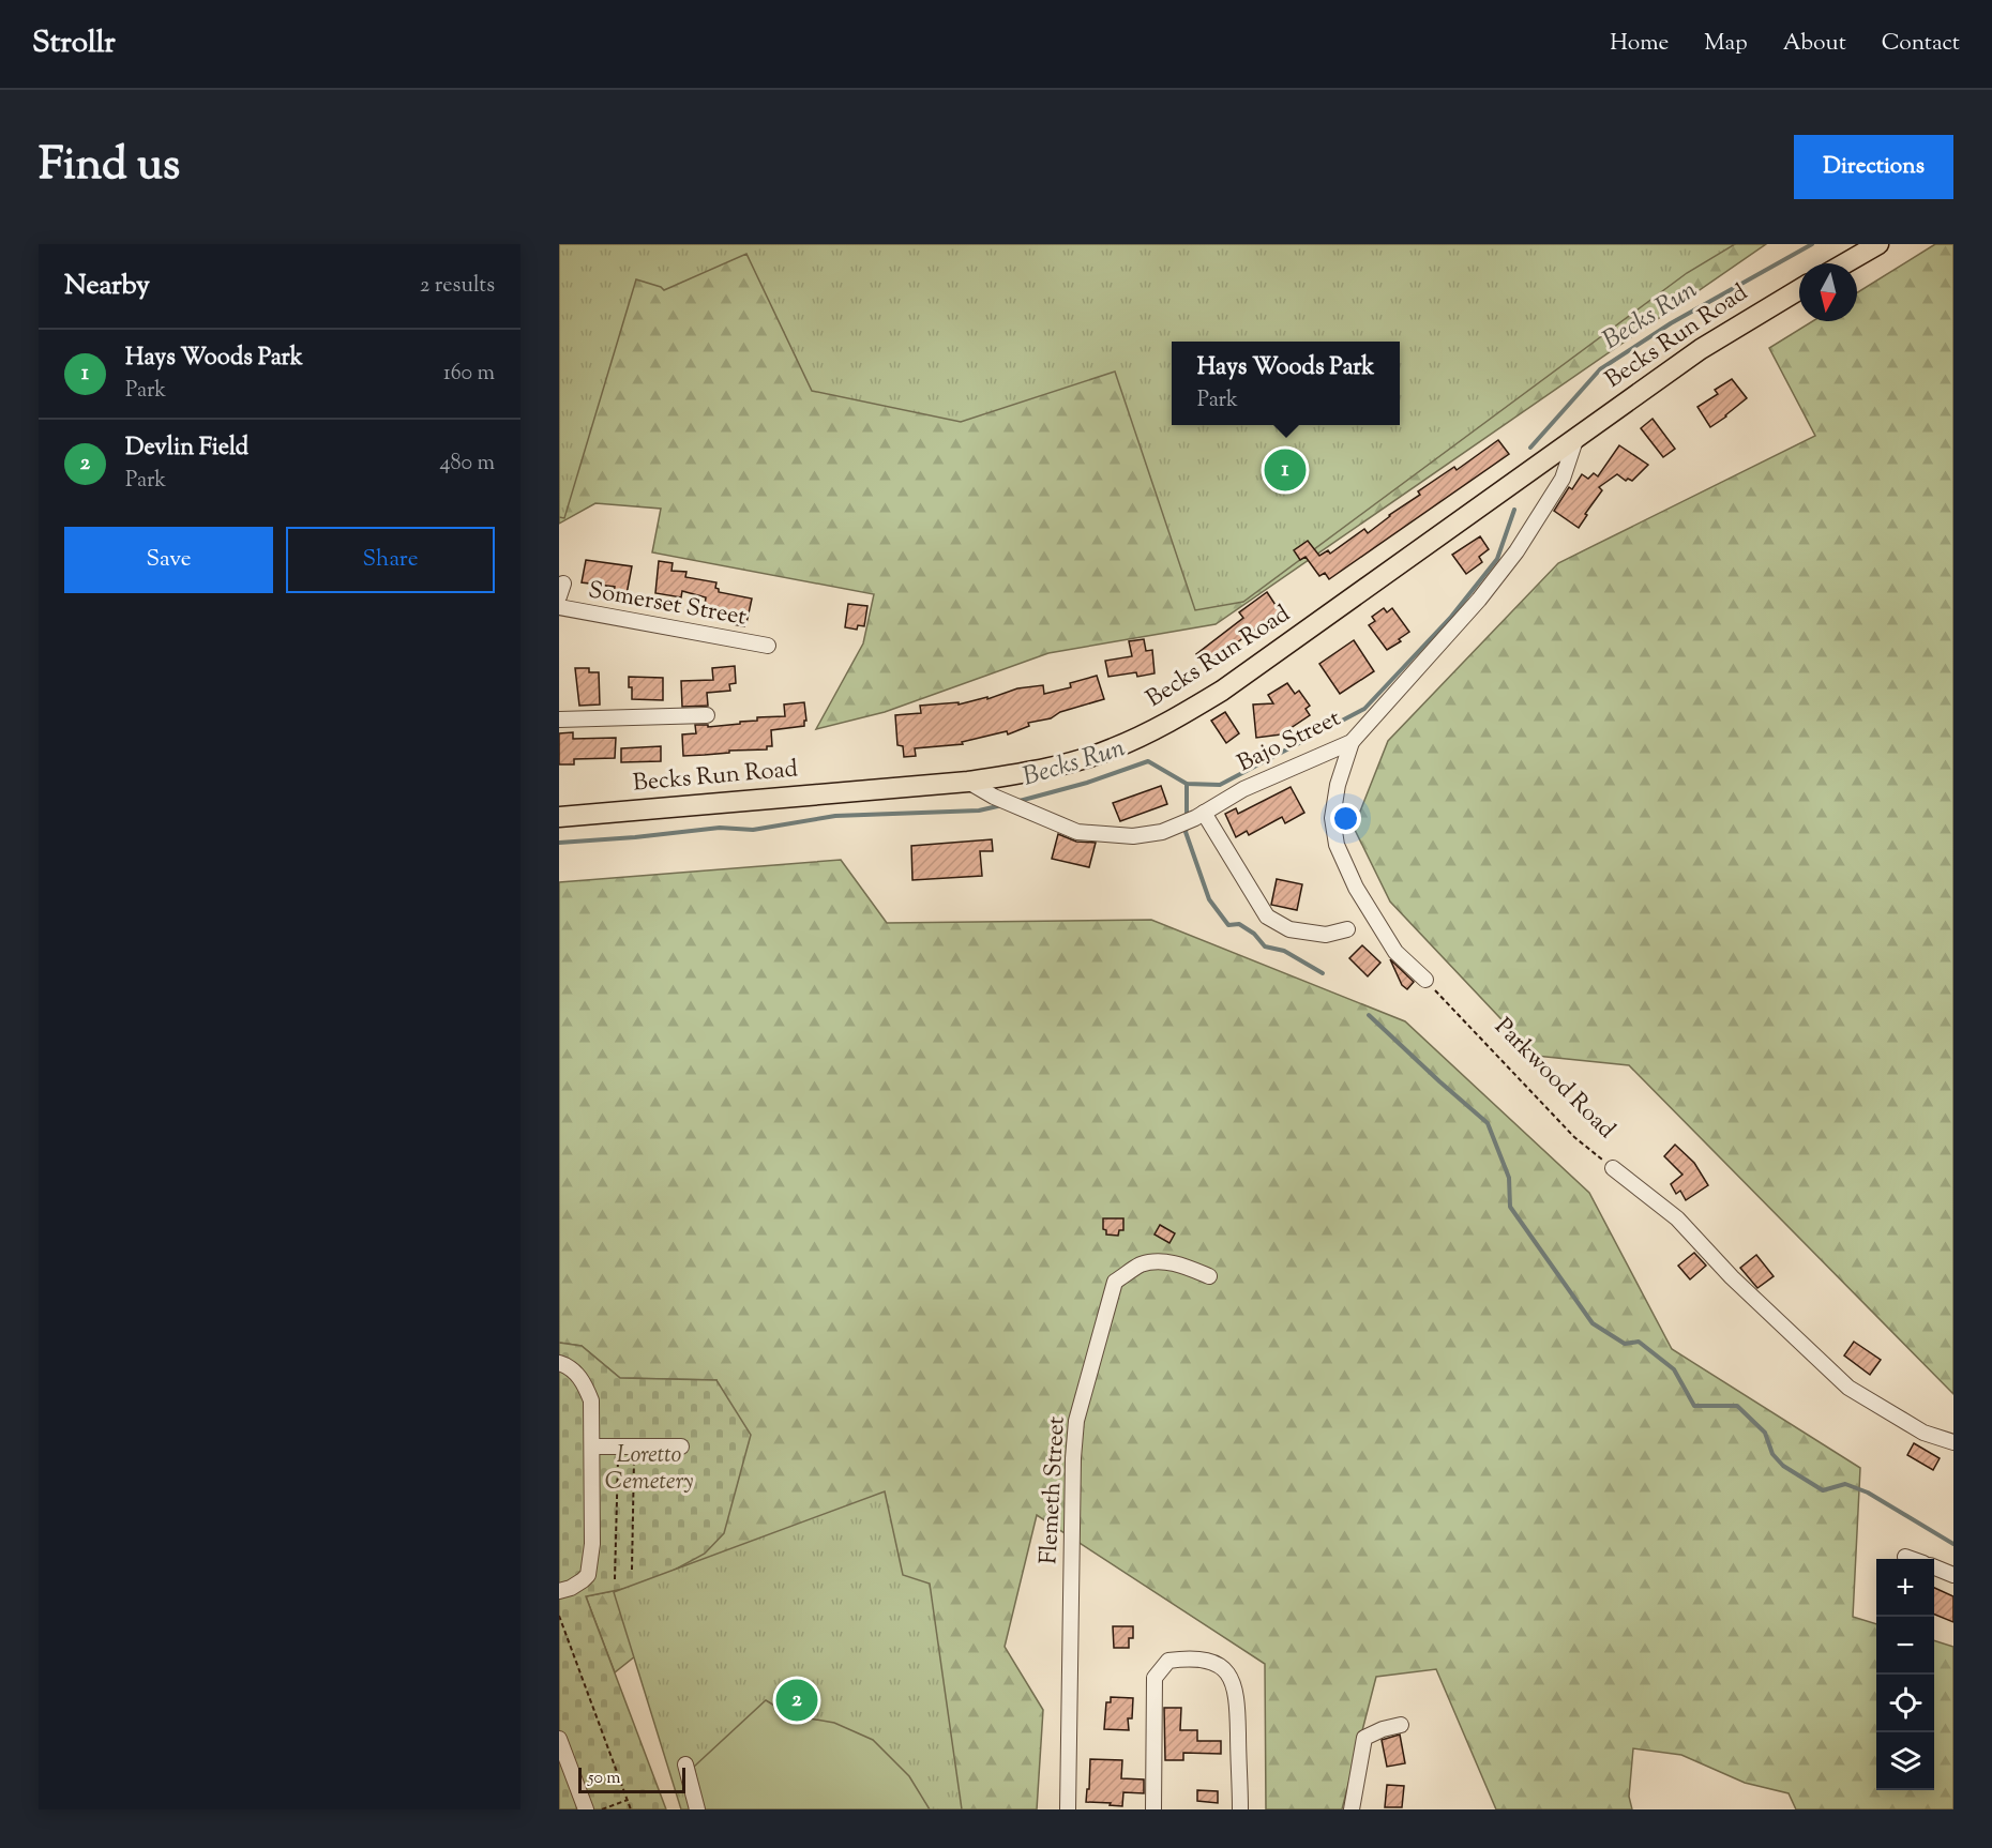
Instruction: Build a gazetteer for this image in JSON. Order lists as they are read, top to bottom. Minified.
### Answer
{"streets":{"main road":["Becks Run Road"],"street":["Somerset Street","Bajo Street","Parkwood Road","Flemeth Street"]},"crossings":[["Becks Run Road","Bajo Street"]],"water":["Becks Run"],"parks":["Loretto Cemetery"],"scale_bar":"50 m","north":"bottom","page":{"header":"Strollr","nav":["Home","Map","About","Contact"],"title":"Find us","buttons":["Directions",["Save","Share"]],"heading":["Nearby","2 results"],"list":[{"mark":"1","name":"Hays Woods Park","note":"Park","value":"160 m"},{"mark":"2","name":"Devlin Field","note":"Park","value":"480 m"}],"popup":["Hays Woods Park","Park"],"pins":["1","2"],"map_buttons":["+","−"],"scale":"50 m"}}
